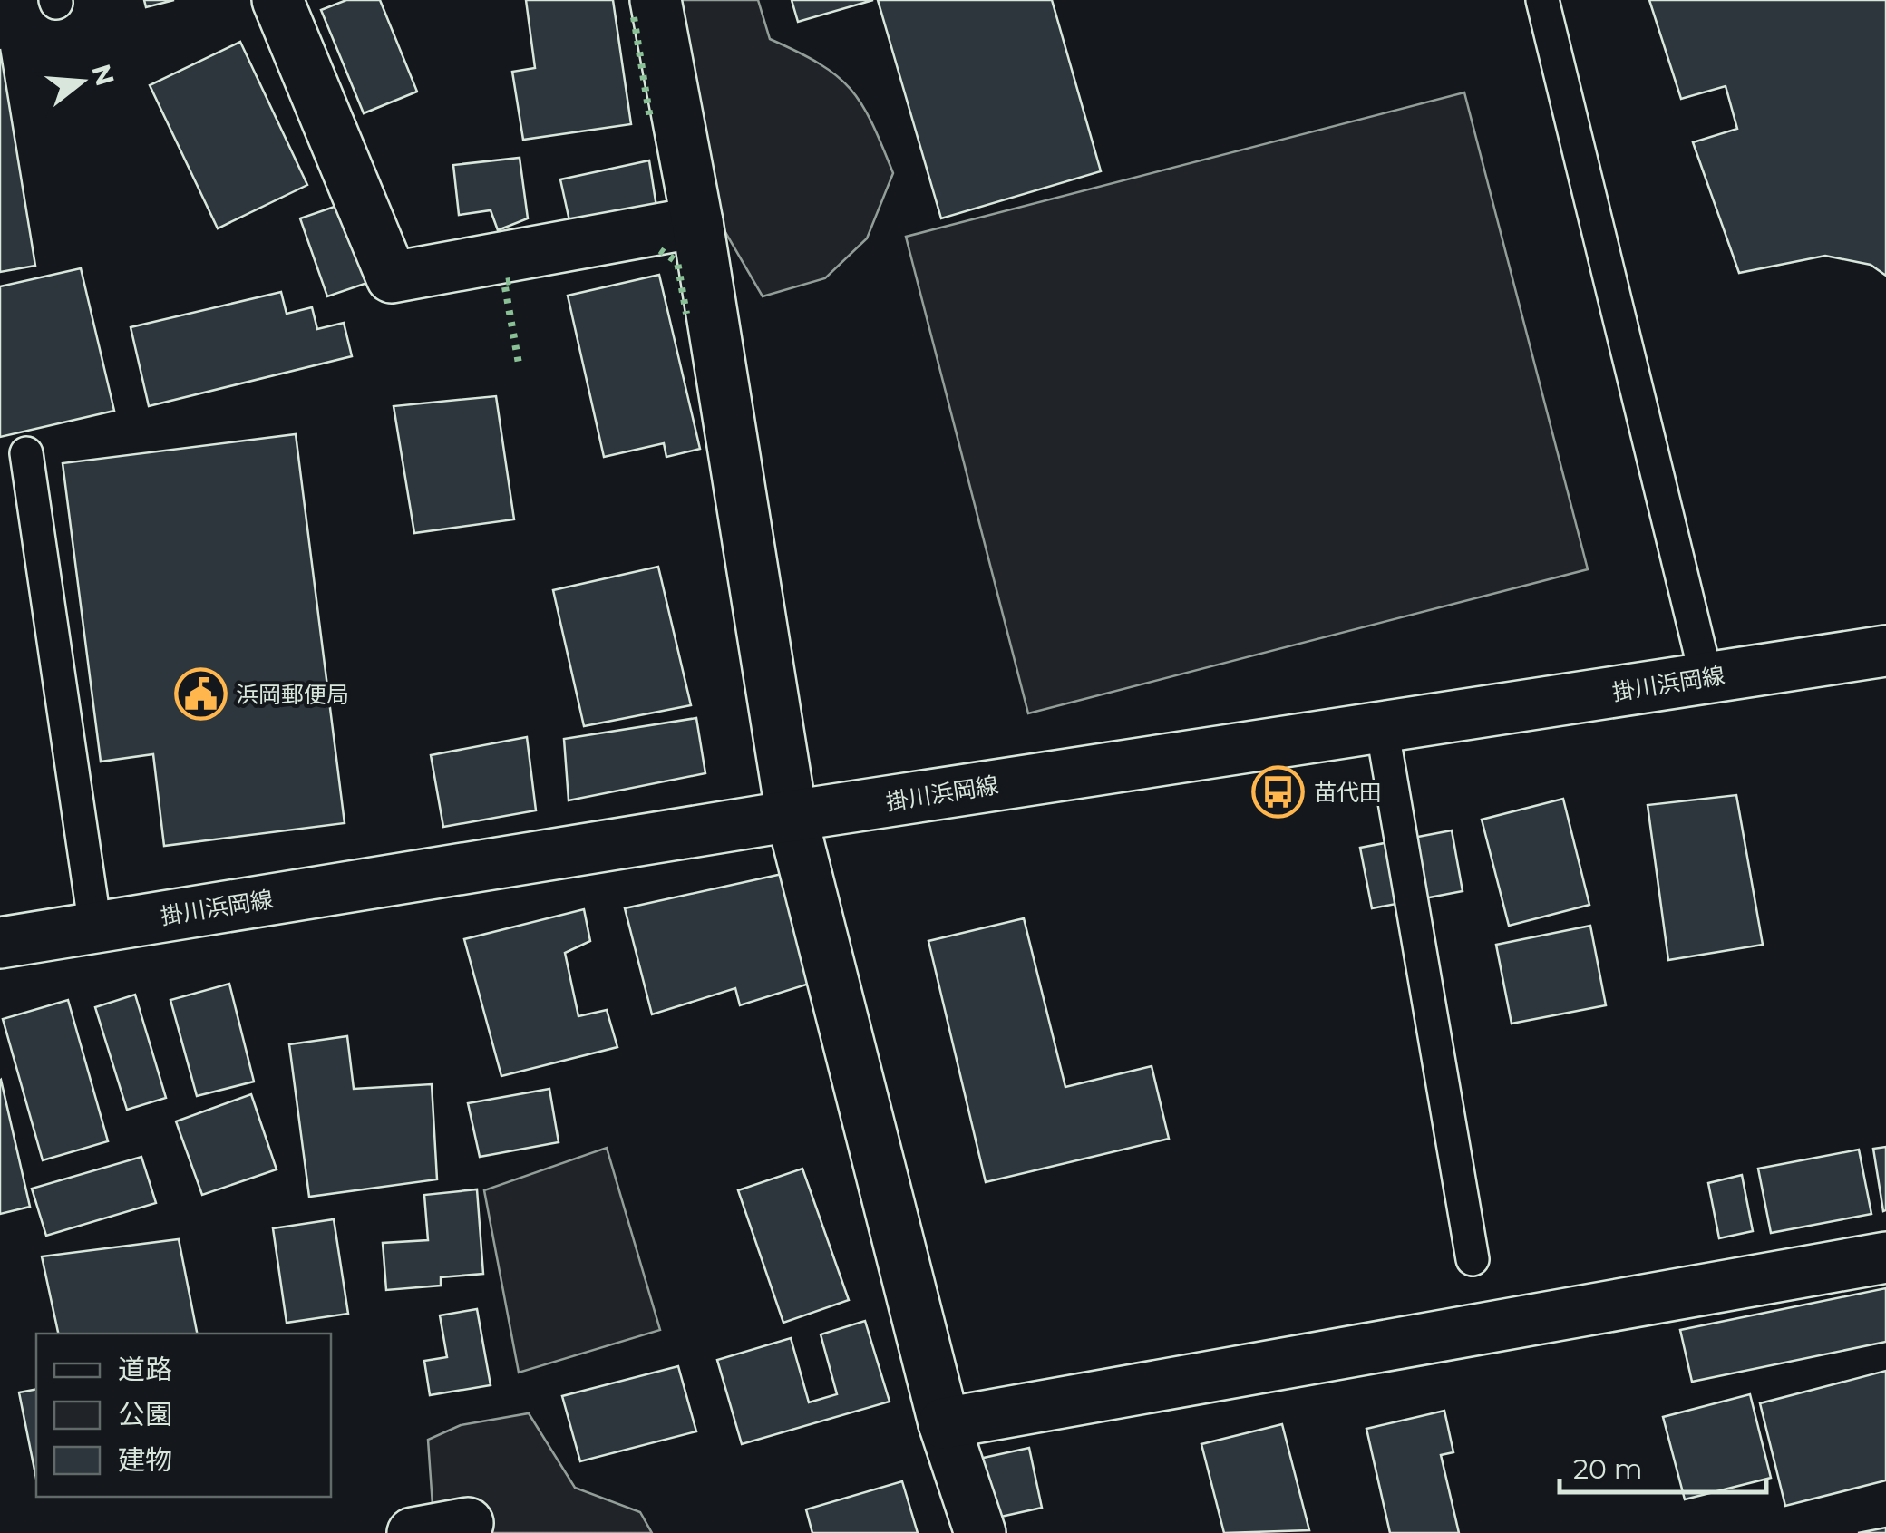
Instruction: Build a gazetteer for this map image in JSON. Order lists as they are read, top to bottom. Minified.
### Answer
{"streets":{"street":["掛川浜岡線"]},"places":{"public building":["浜岡郵便局"],"bus stop":["苗代田"]},"legend":["道路","公園","建物"],"scale_bar":"20 m","north":"right"}
